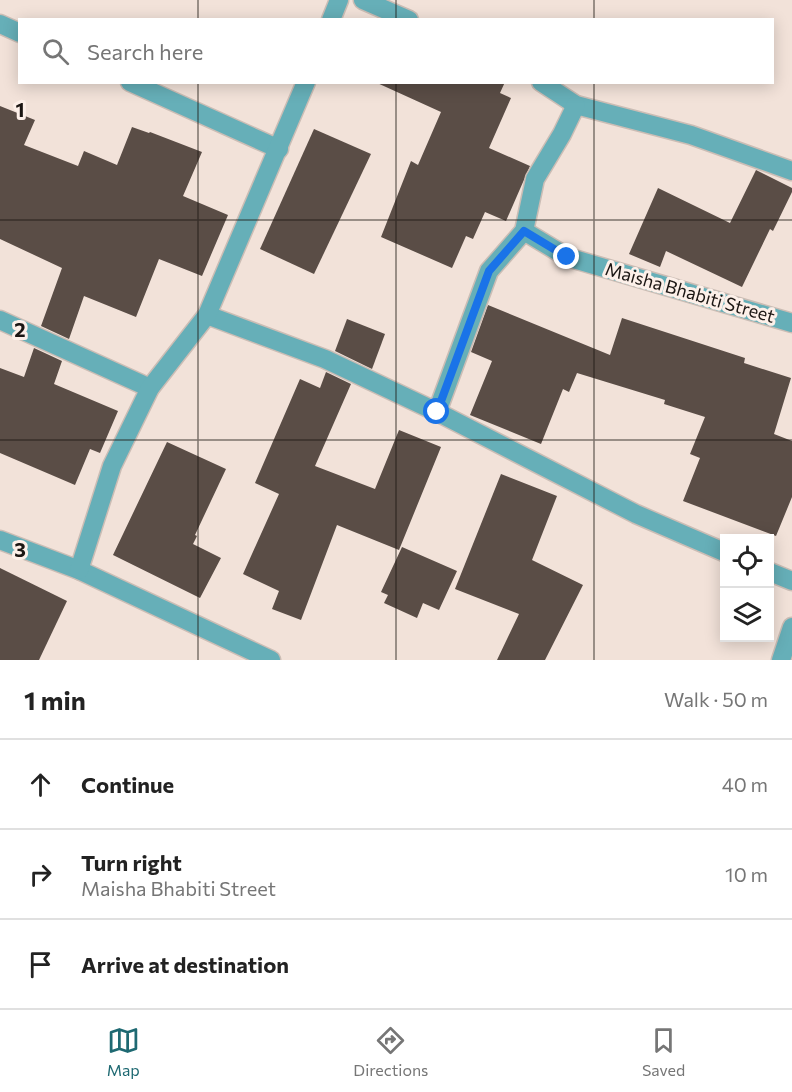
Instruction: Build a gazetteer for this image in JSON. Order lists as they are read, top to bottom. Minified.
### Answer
{"streets":{"street":["Maisha Bhabiti Street"]},"page":{"search":"Search here","heading":["1 min","Walk · 50 m"],"list":[["Continue","40 m"],["Turn right","Maisha Bhabiti Street","10 m"],"Arrive at destination"],"nav":["Map","Directions","Saved"]},"grid":{"rows":["1","2","3"]}}
